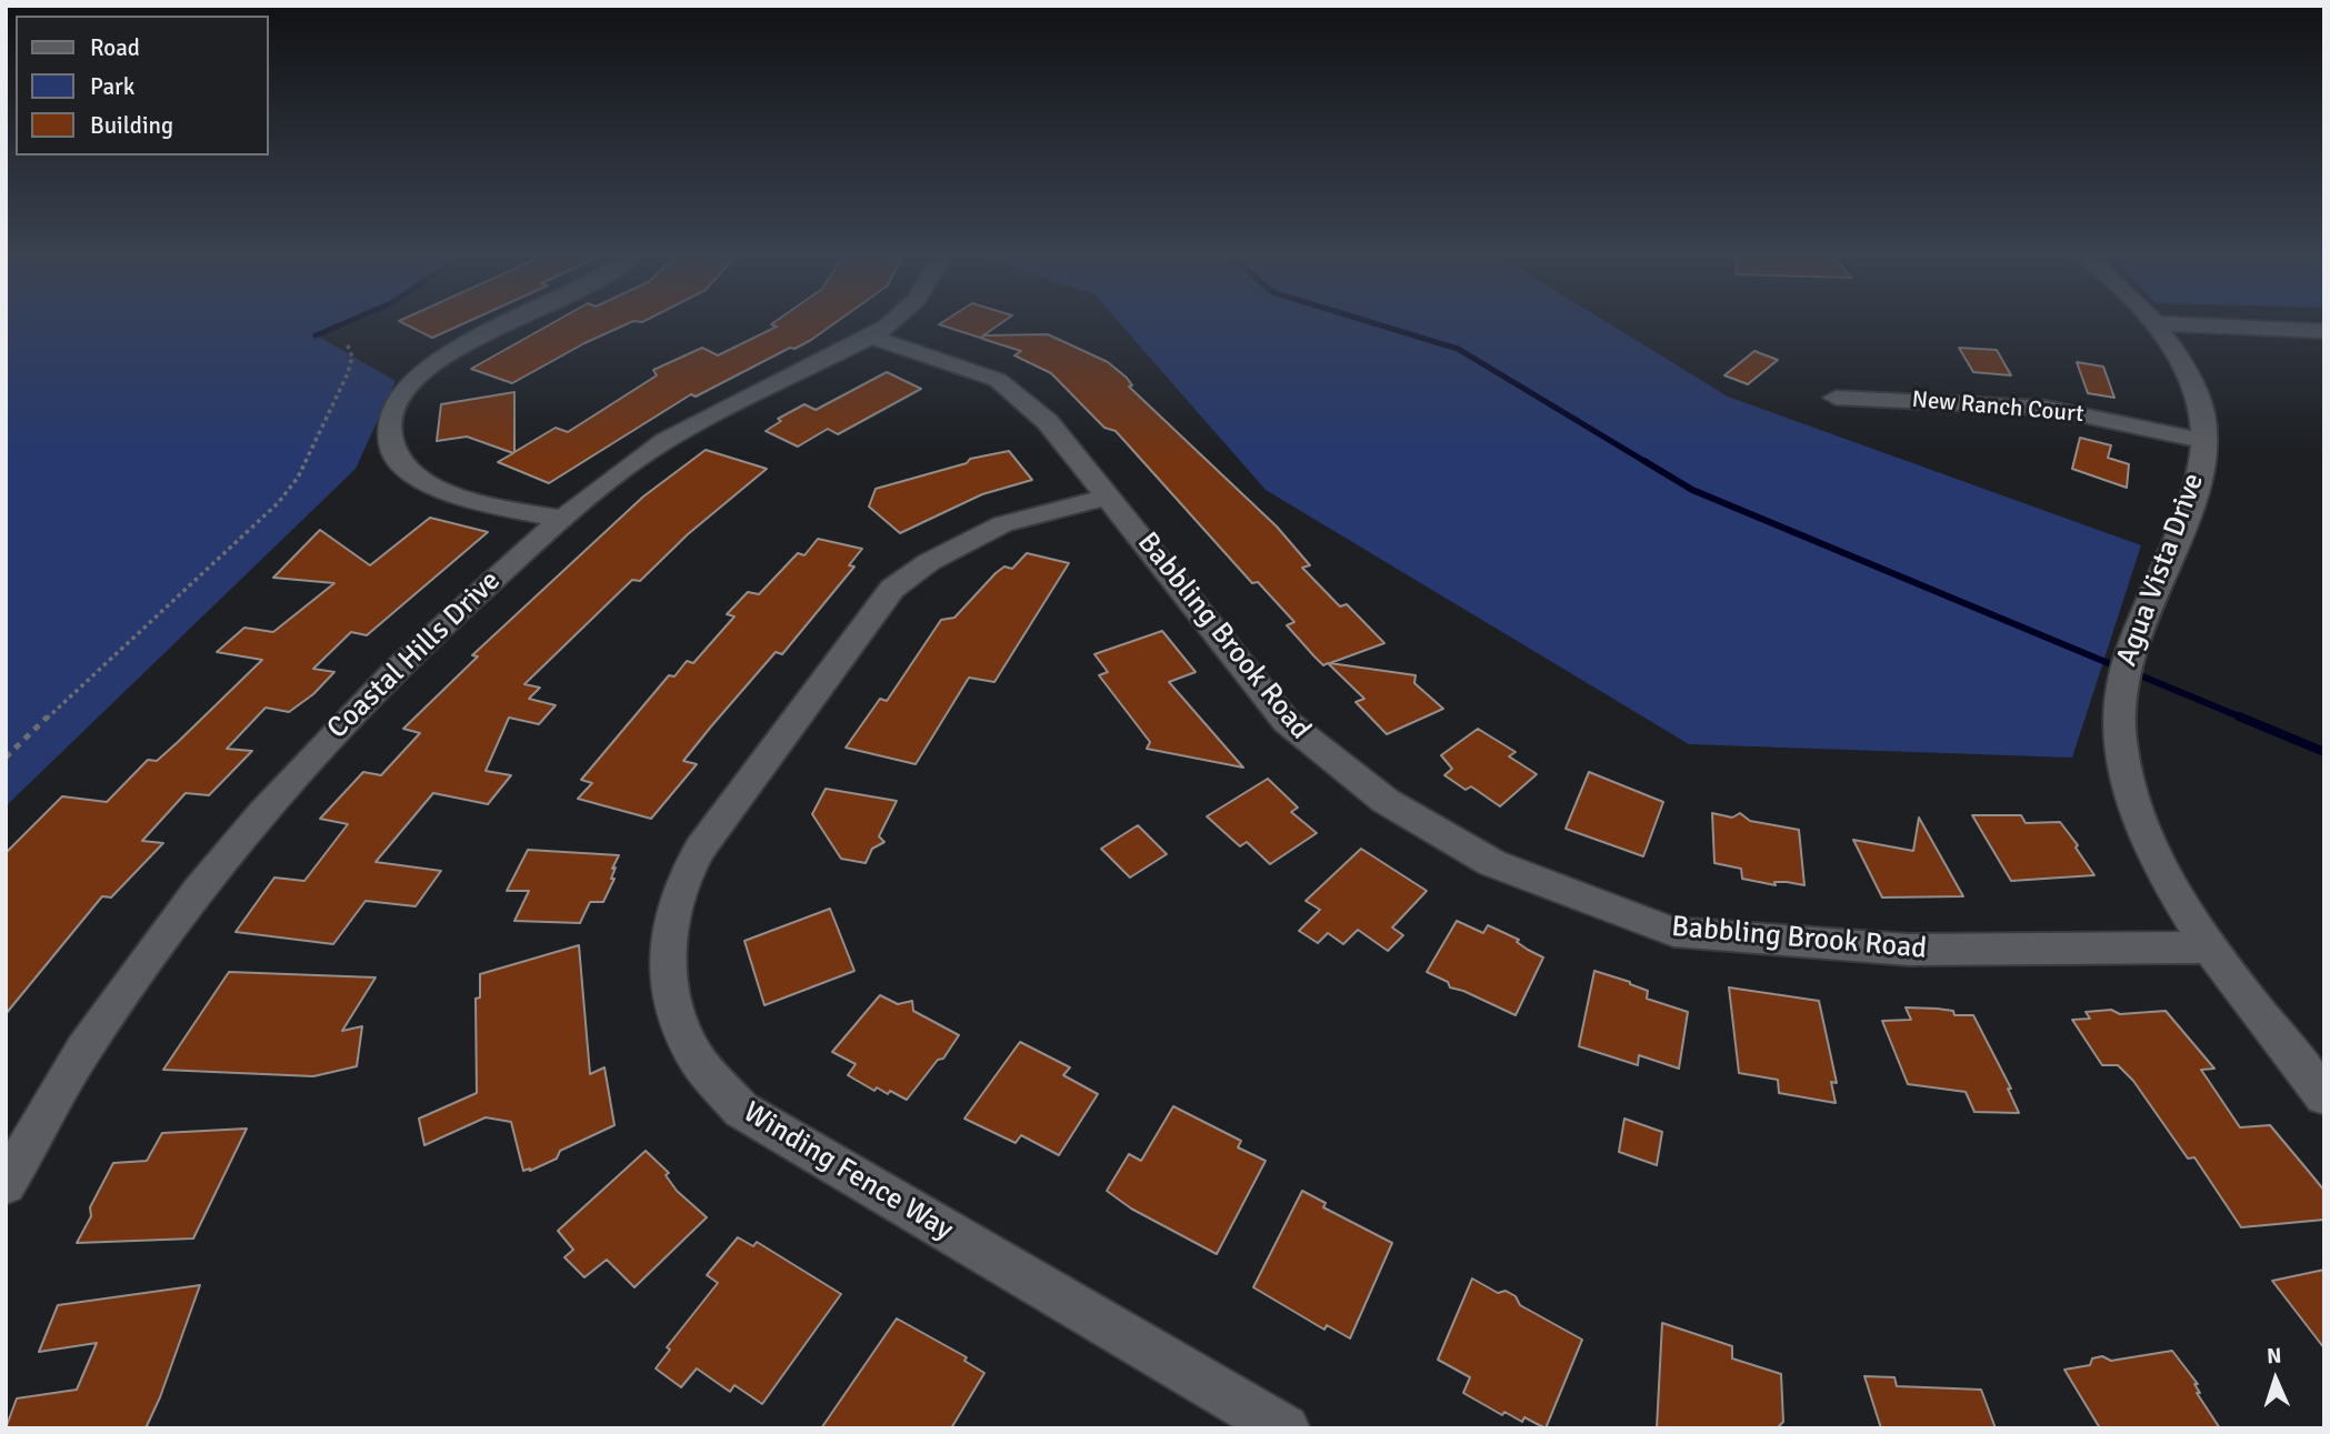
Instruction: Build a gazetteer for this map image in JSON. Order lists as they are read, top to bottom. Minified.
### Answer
{"streets":{"street":["New Ranch Court","Agua Vista Drive","Babbling Brook Road","Coastal Hills Drive","Winding Fence Way"]},"crossings":[["New Ranch Court","Agua Vista Drive"],["Agua Vista Drive","Babbling Brook Road"],["Babbling Brook Road","Coastal Hills Drive"],["Babbling Brook Road","Winding Fence Way"]],"legend":["Road","Park","Building"],"north":"top"}
